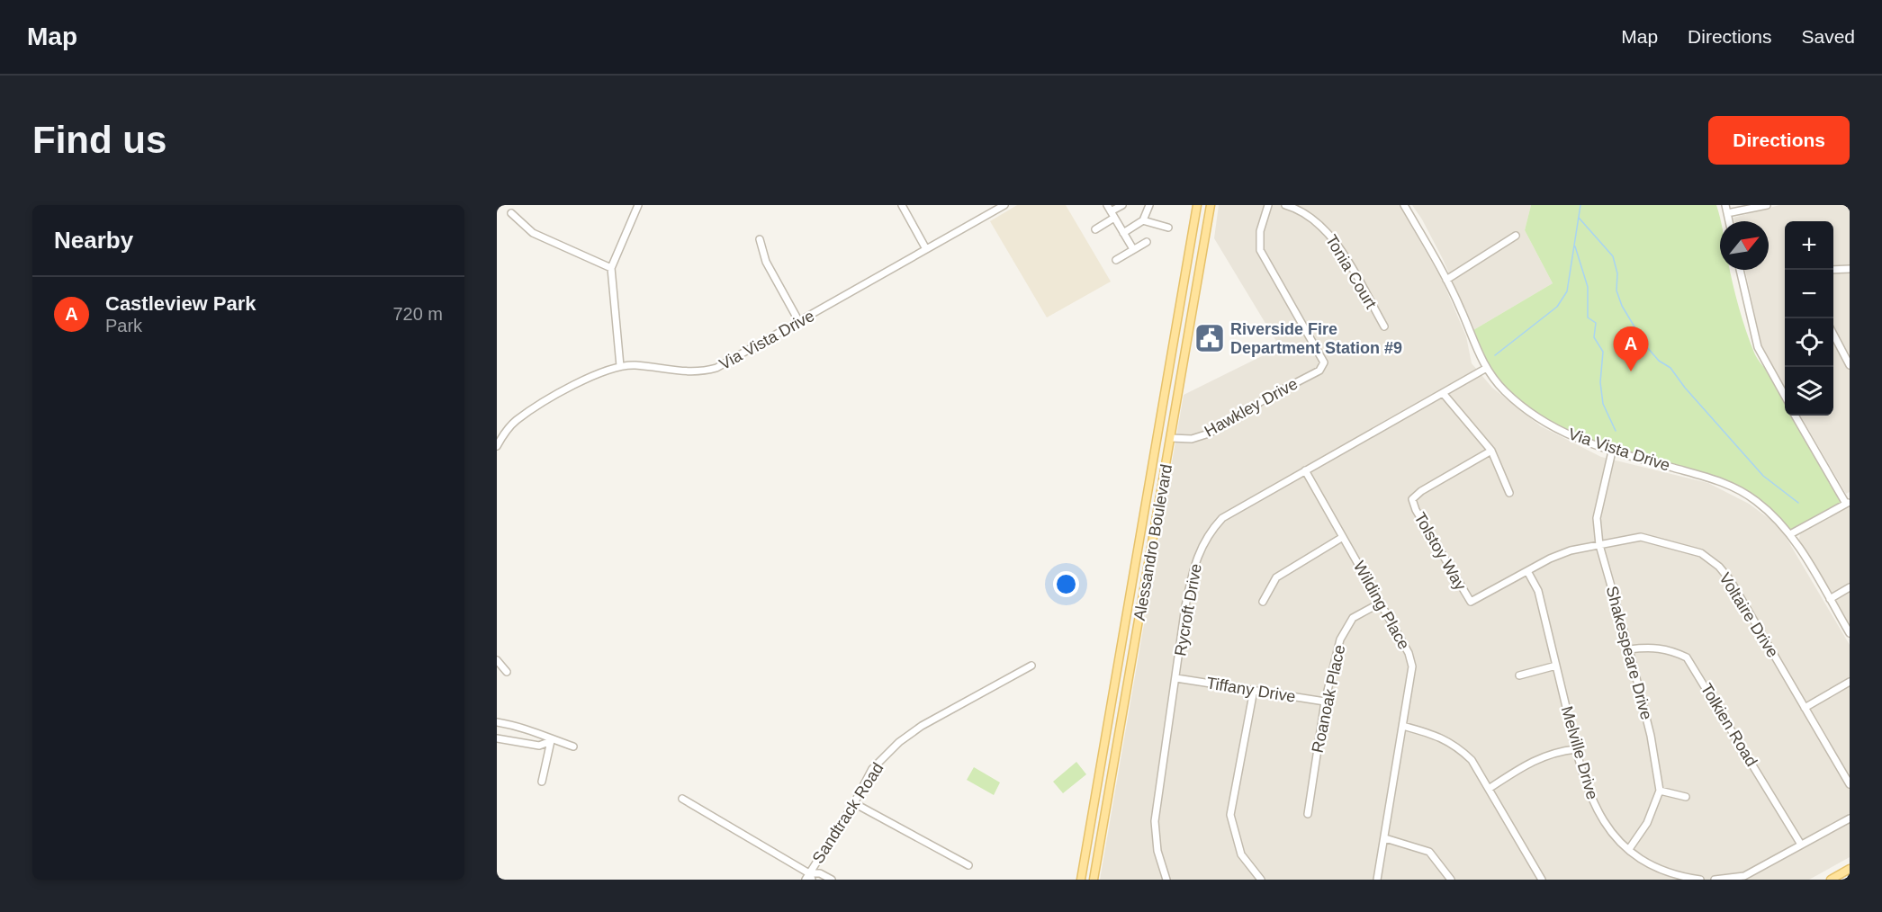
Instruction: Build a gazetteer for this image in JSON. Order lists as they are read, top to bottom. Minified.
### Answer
{"streets":{"main road":["Alessandro Boulevard"],"street":["Tonia Court","Via Vista Drive","Hawkley Drive","Tolstoy Way","Wilding Place","Rycroft Drive","Voltaire Drive","Shakespeare Drive","Tiffany Drive","Roanoak Place","Tolkien Road","Melville Drive","Sandtrack Road"]},"crossings":[["Via Vista Drive","Rycroft Drive"],["Via Vista Drive","Shakespeare Drive"],["Hawkley Drive","Alessandro Boulevard"],["Tolstoy Way","Voltaire Drive"],["Wilding Place","Rycroft Drive"],["Wilding Place","Roanoak Place"],["Rycroft Drive","Tiffany Drive"],["Voltaire Drive","Shakespeare Drive"],["Voltaire Drive","Melville Drive"],["Shakespeare Drive","Tolkien Road"],["Tiffany Drive","Roanoak Place"]],"places":{"public building":["Riverside Fire Department Station #9"]},"north":"top right","page":{"header":"Map","nav":["Map","Directions","Saved"],"buttons":"Directions","title":"Find us","heading":"Nearby","map_buttons":["+","−"],"list":[{"mark":"A","name":"Castleview Park","note":"Park","value":"720 m"}],"pins":"A"}}
